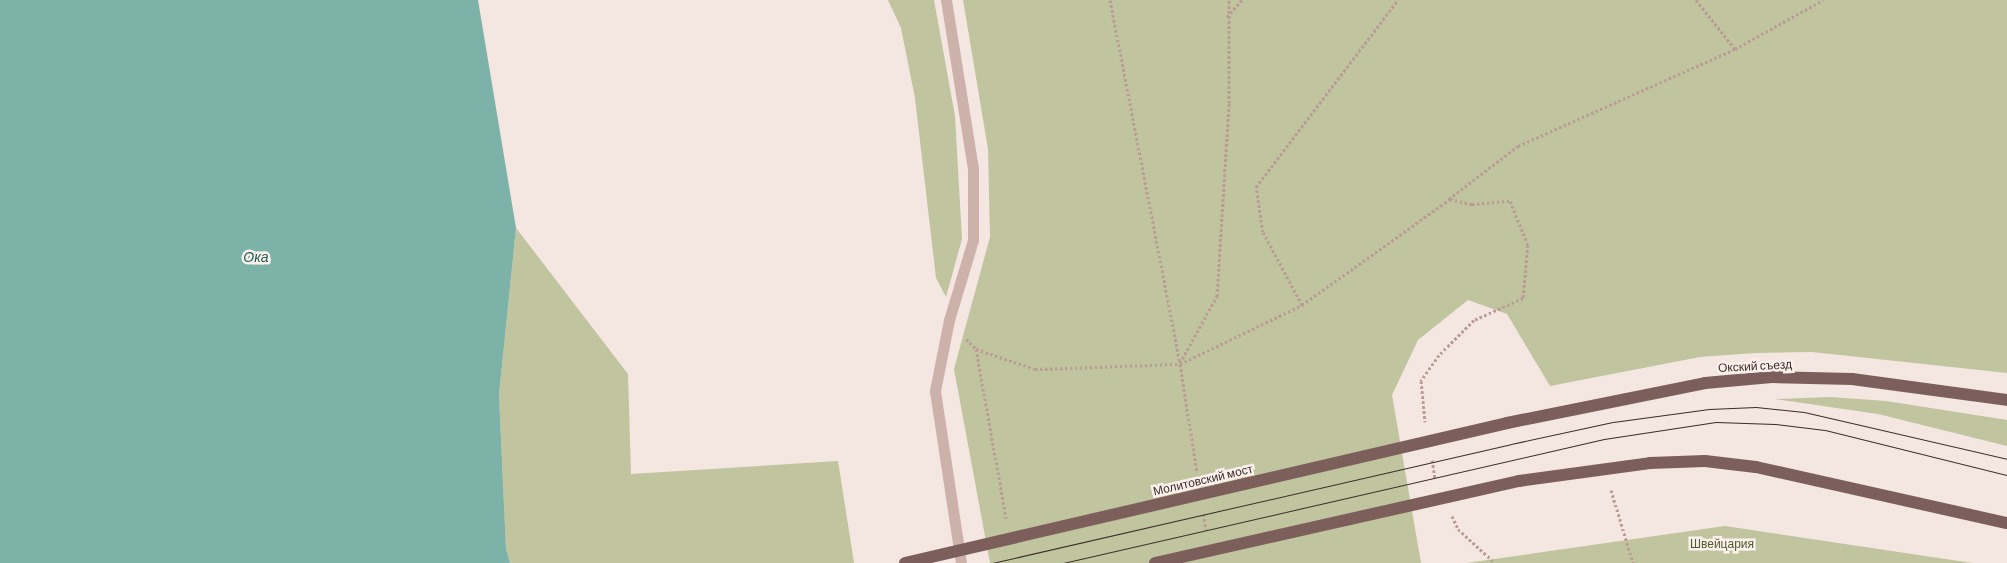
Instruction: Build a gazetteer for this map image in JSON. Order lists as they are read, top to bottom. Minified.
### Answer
{"streets":{"main road":["Окский съезд","Молитовский мост"]},"crossings":[["Окский съезд","Молитовский мост"]],"water":["Ока"],"parks":["Швейцария"]}
